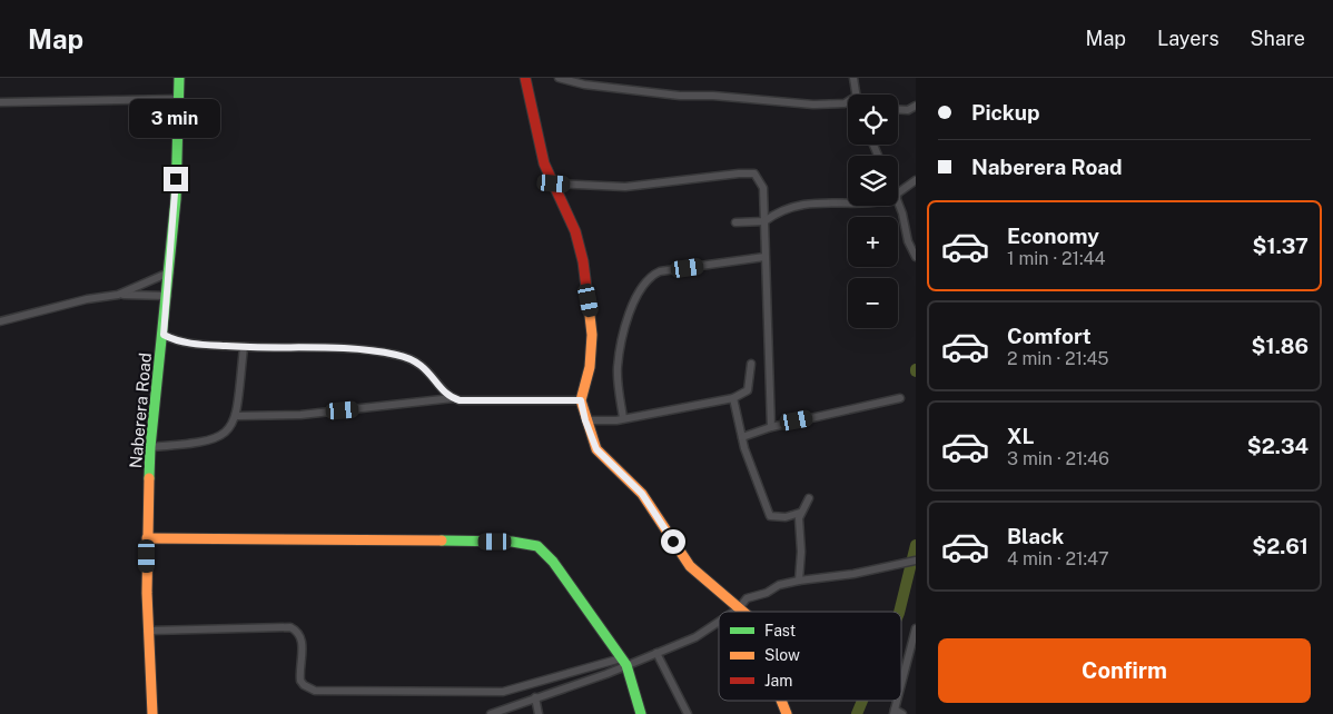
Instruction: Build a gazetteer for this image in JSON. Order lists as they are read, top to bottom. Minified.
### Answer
{"streets":{"street":["Naberera Road"]},"legend":["Fast","Slow","Jam"],"page":{"header":"Map","nav":["Map","Layers","Share"],"banner":["Pickup","Naberera Road"],"map_buttons":["+","−"],"bubble":"3 min","list":[{"name":"Economy","note":"1 min · 21:44","value":"$1.37"},{"name":"Comfort","note":"2 min · 21:45","value":"$1.86"},{"name":"XL","note":"3 min · 21:46","value":"$2.34"},{"name":"Black","note":"4 min · 21:47","value":"$2.61"}],"buttons":"Confirm"}}
